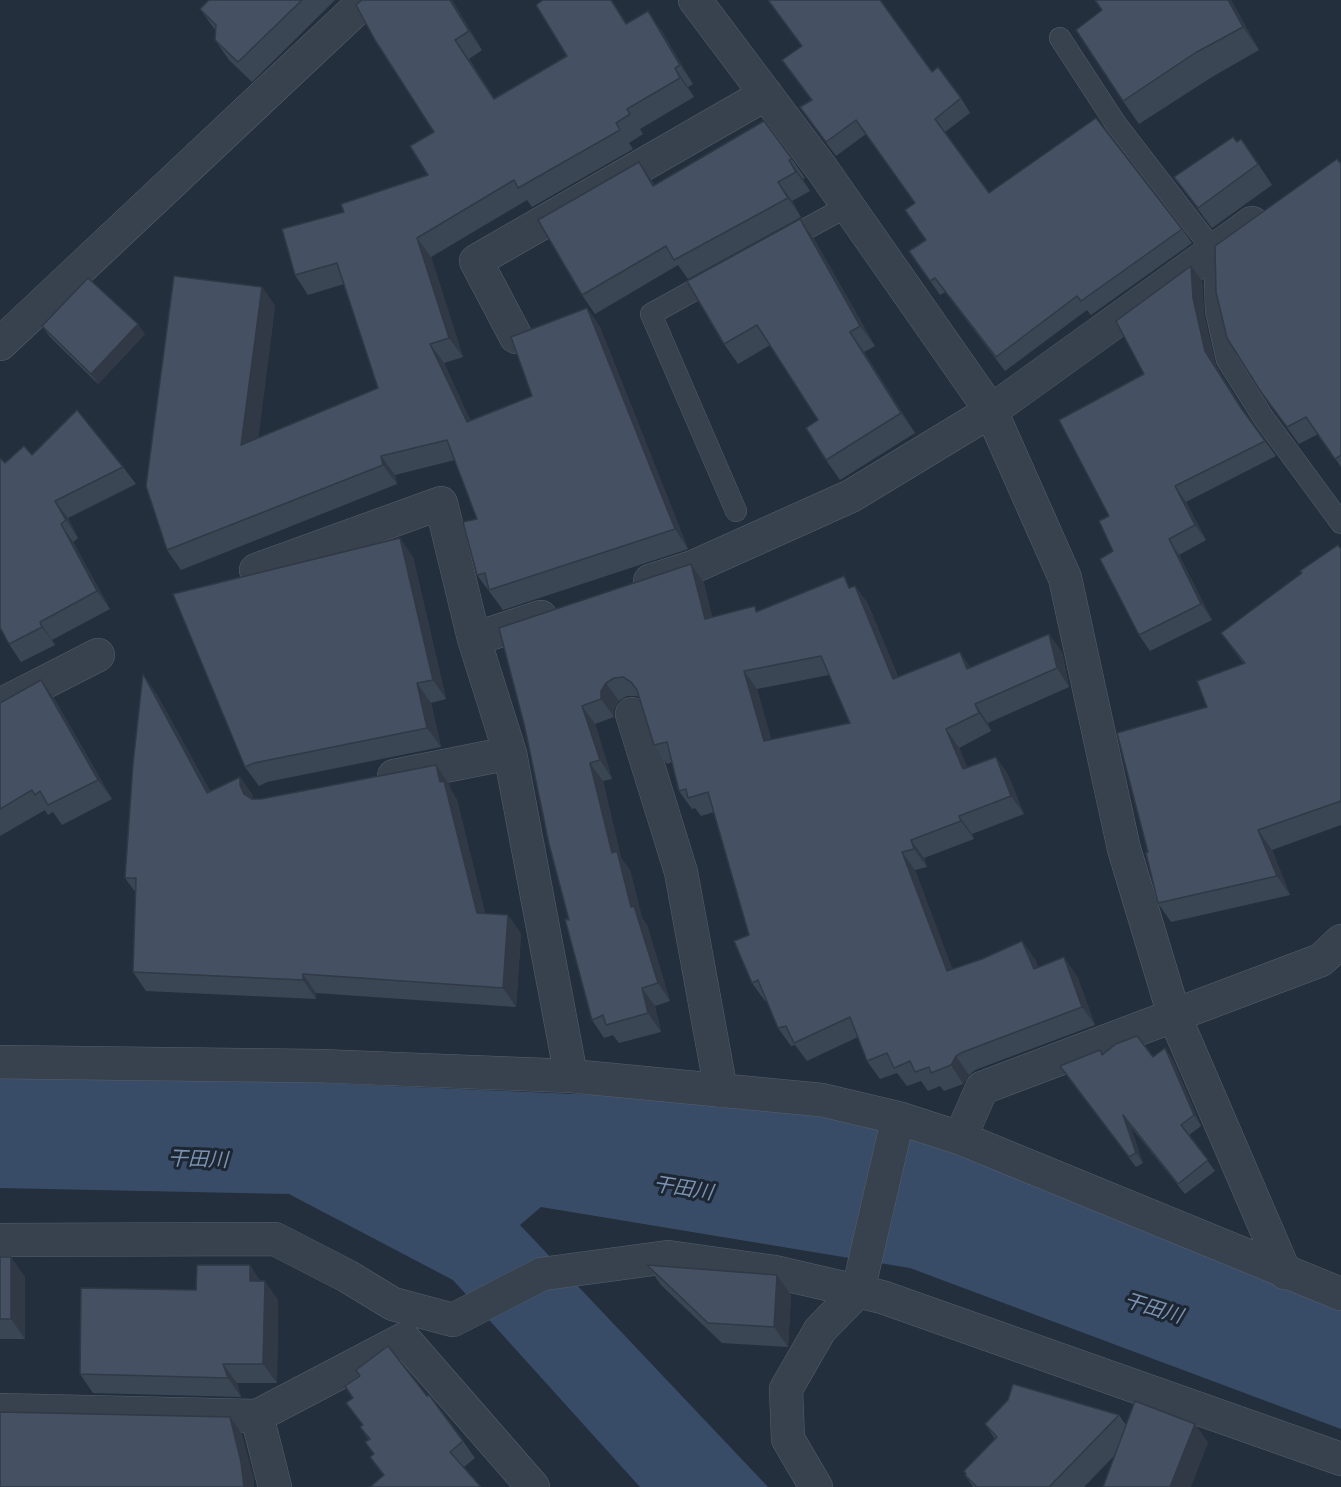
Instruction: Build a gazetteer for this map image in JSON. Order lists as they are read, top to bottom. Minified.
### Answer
{"water":["干田川"]}
